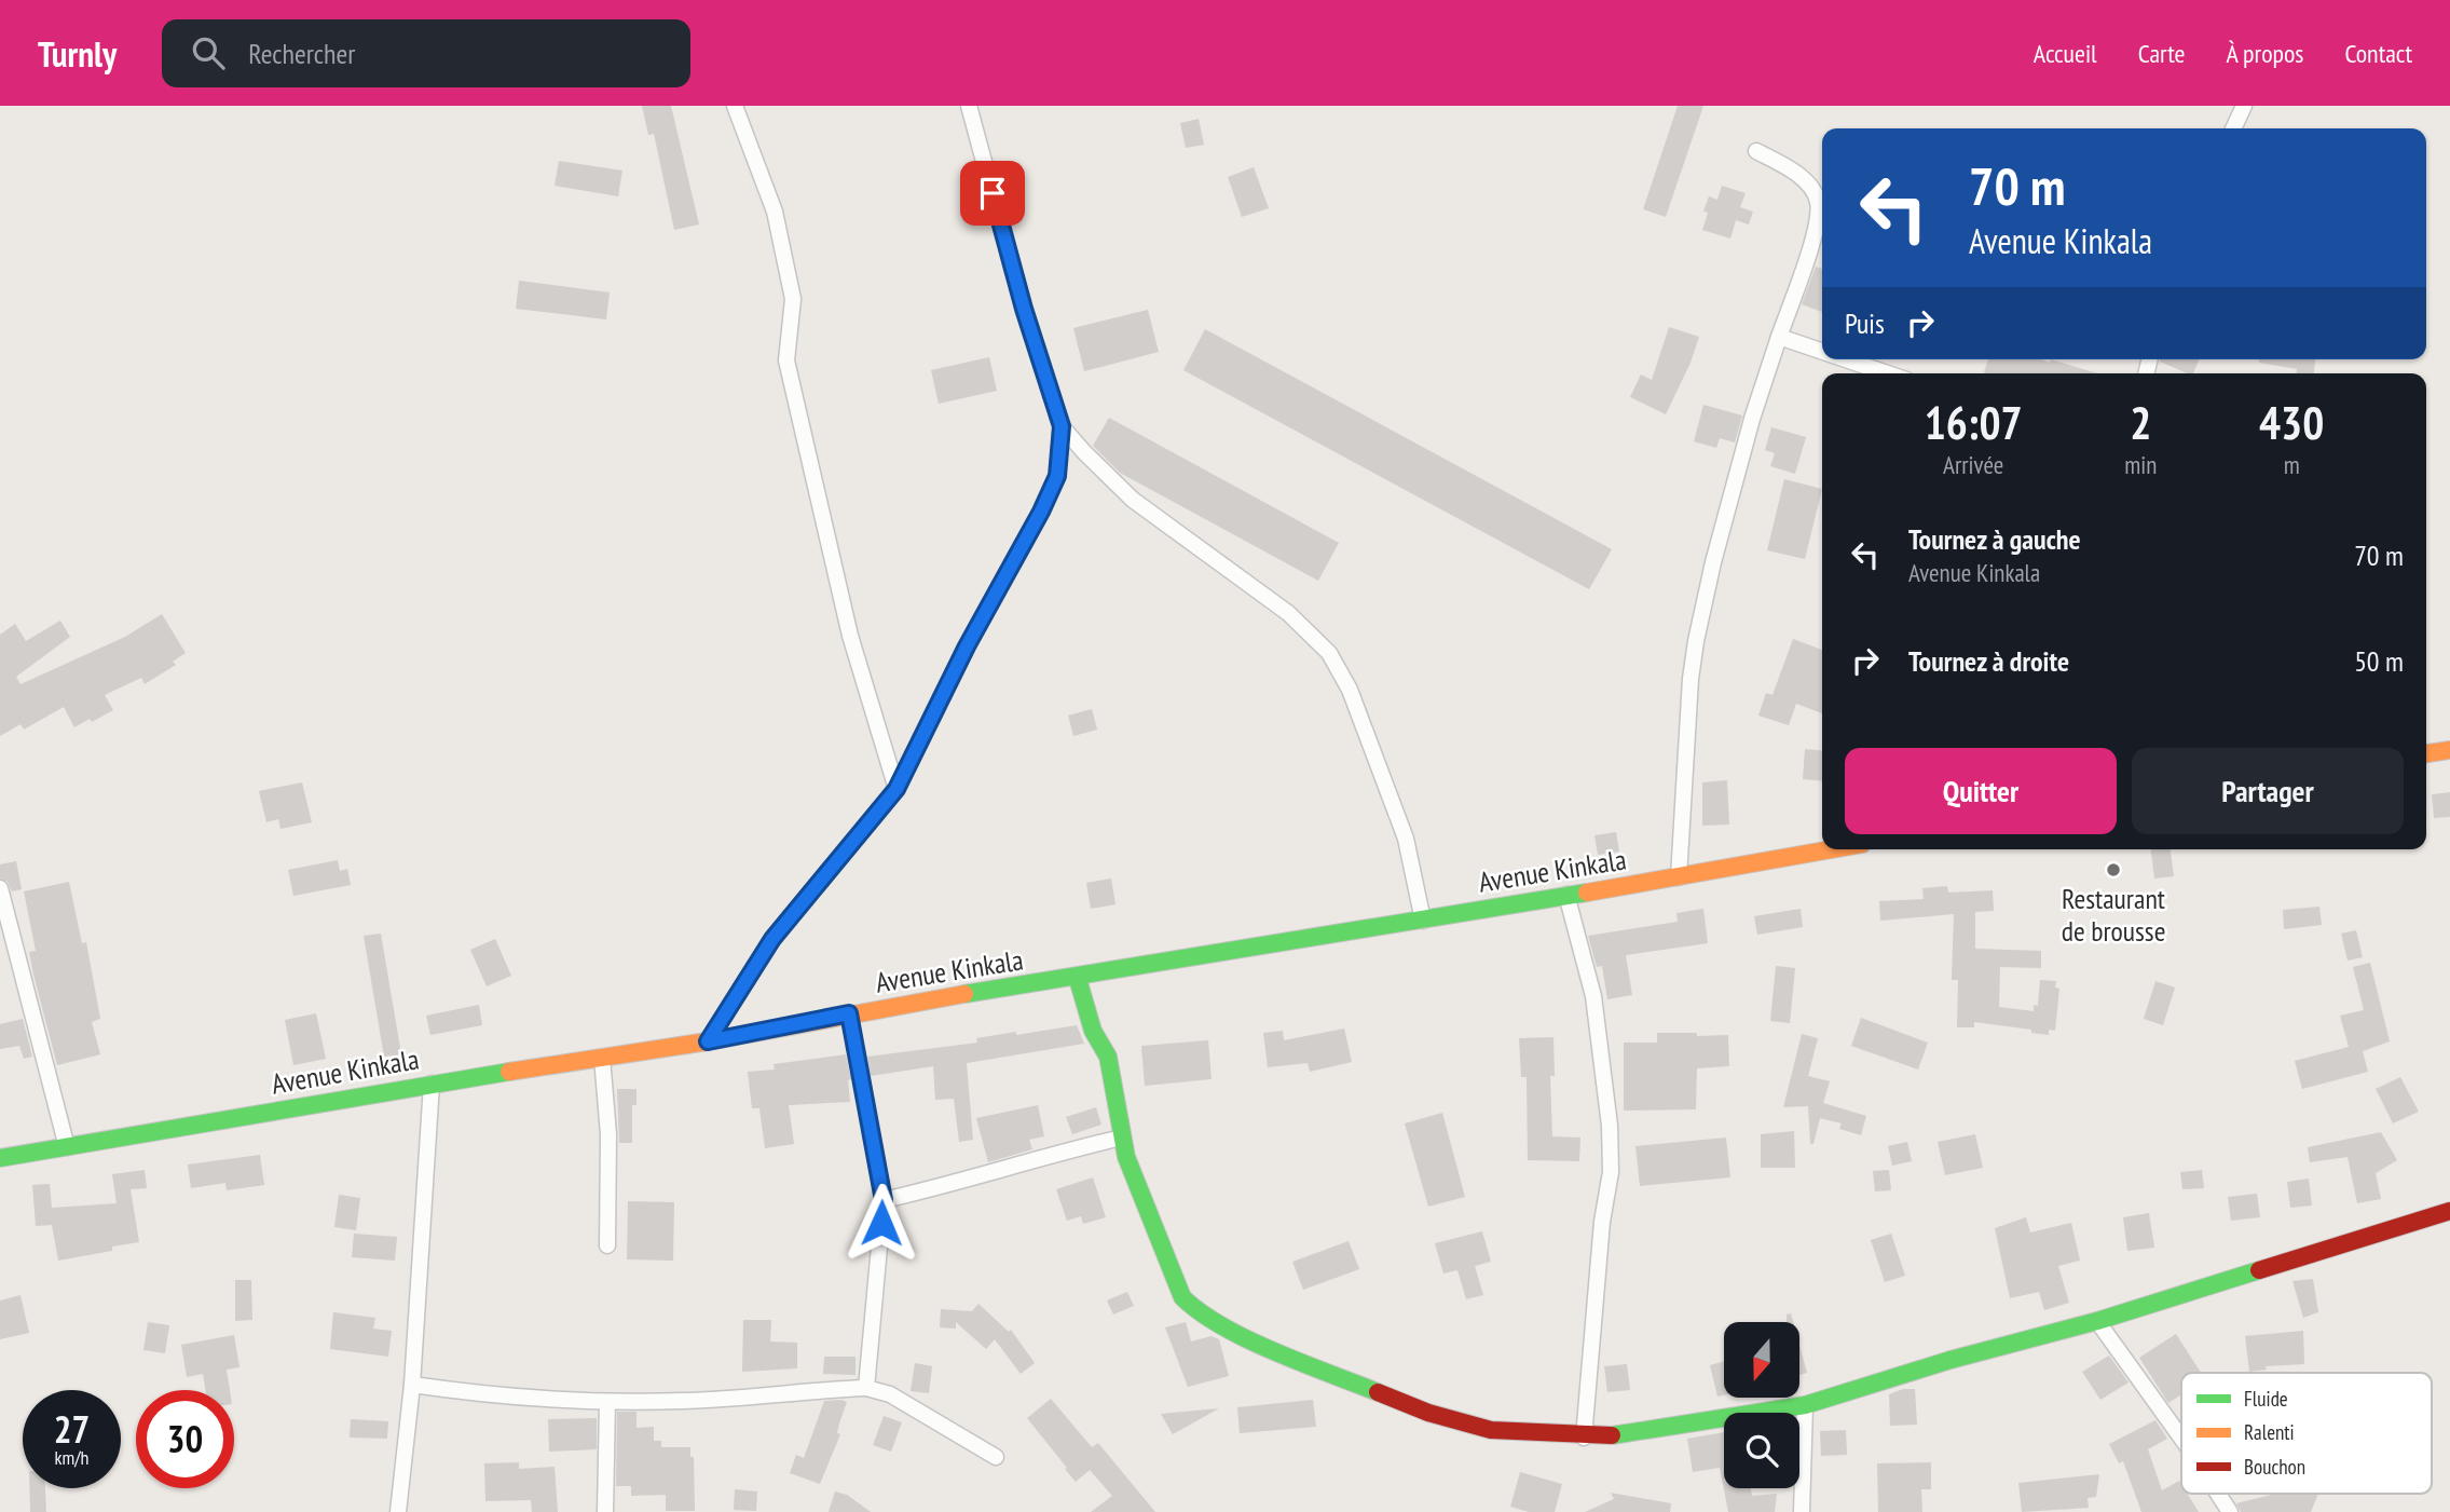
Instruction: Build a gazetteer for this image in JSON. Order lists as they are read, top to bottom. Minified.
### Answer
{"streets":{"main road":["Avenue Kinkala"]},"places":["Restaurant de brousse"],"legend":["Fluide","Ralenti","Bouchon"],"north":"bottom","page":{"header":"Turnly","search":"Rechercher","nav":["Accueil","Carte","À propos","Contact"],"turn":["70 m","Avenue Kinkala"],"then":"Puis","eta":["16:07","Arrivée","2","min","430","m"],"list":[{"name":"Tournez à gauche","note":"Avenue Kinkala","value":"70 m"},{"name":"Tournez à droite","value":"50 m"}],"buttons":["Quitter","Partager"],"speed":"27 km/h","limit":"30"}}
